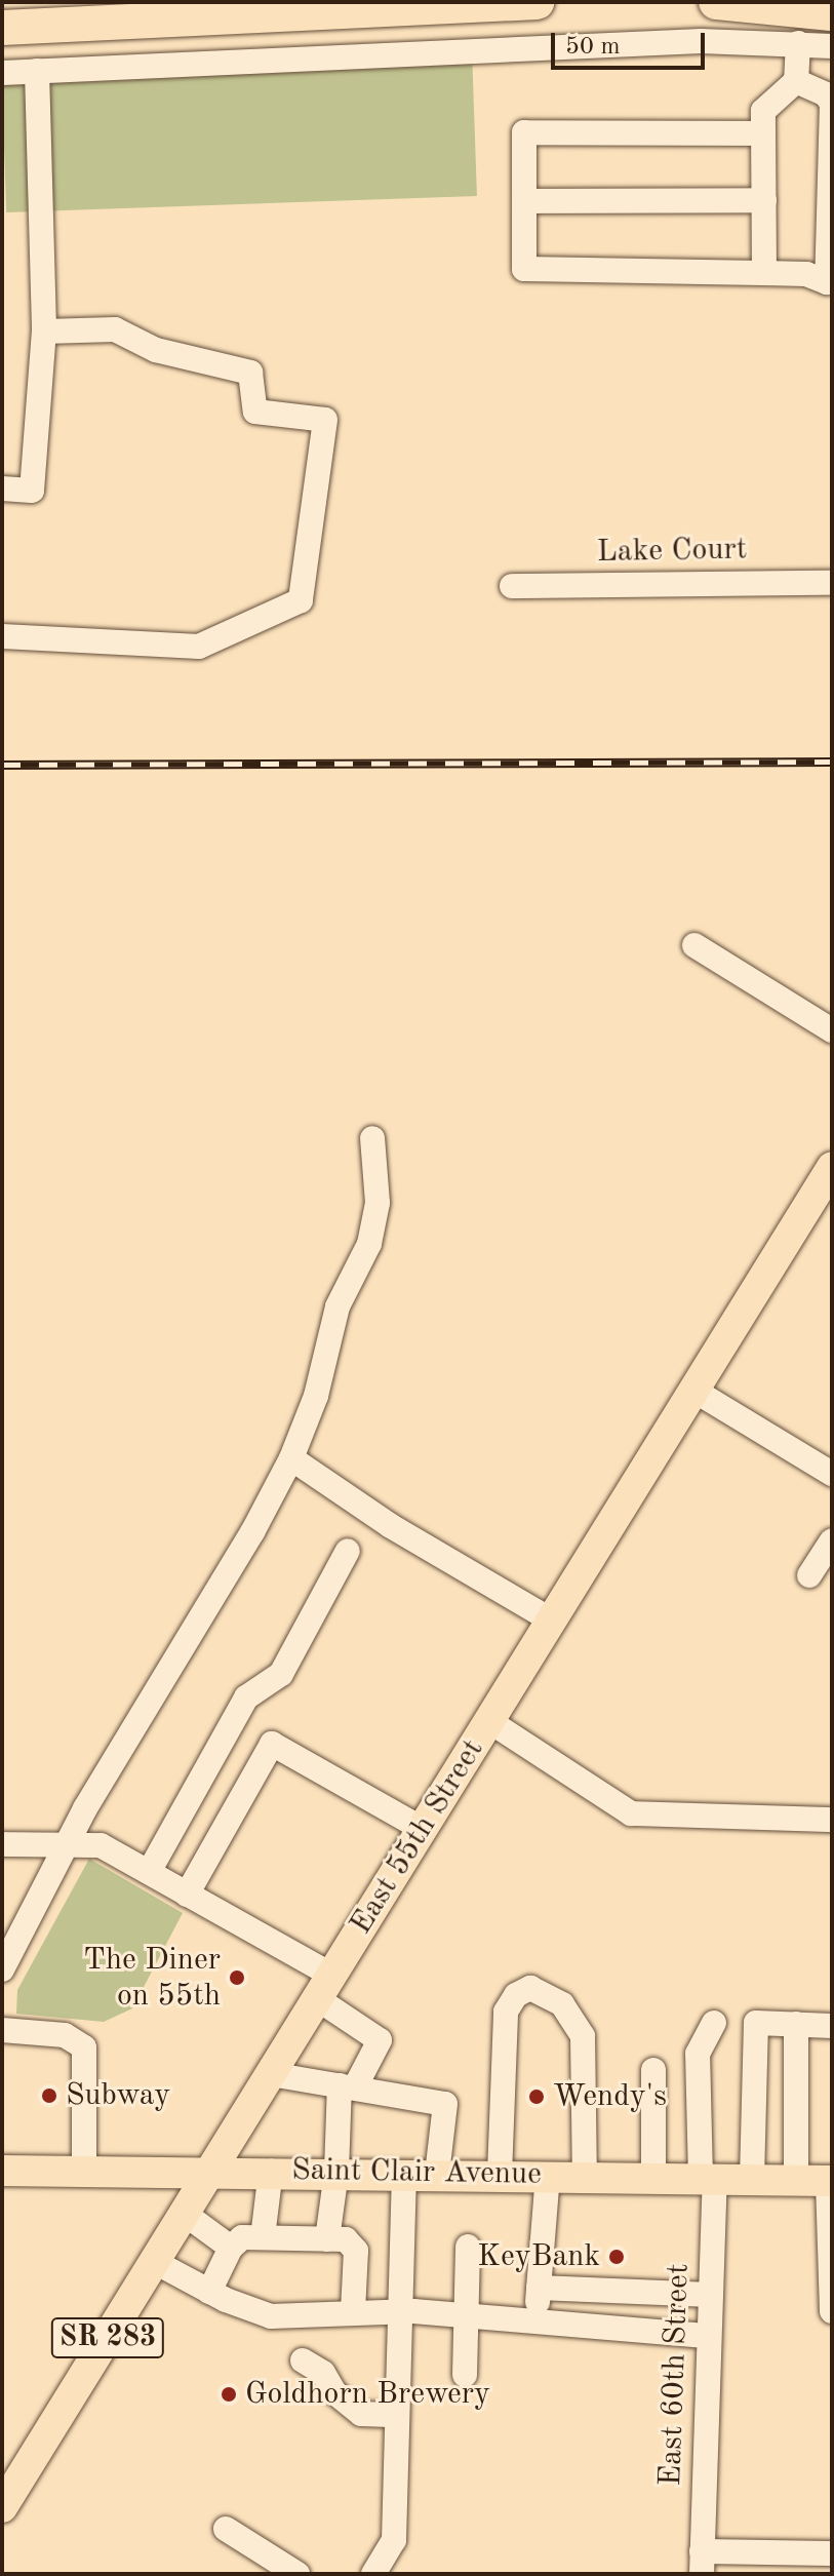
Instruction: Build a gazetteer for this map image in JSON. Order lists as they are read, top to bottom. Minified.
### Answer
{"streets":{"main road":["East 55th Street","Saint Clair Avenue","SR 283"],"street":["Lake Court","East 60th Street"]},"crossings":[["East 55th Street","Saint Clair Avenue"],["Saint Clair Avenue","East 60th Street"]],"places":["The Diner on 55th","Subway","Wendy's","KeyBank","Goldhorn Brewery"],"scale_bar":"50 m"}
